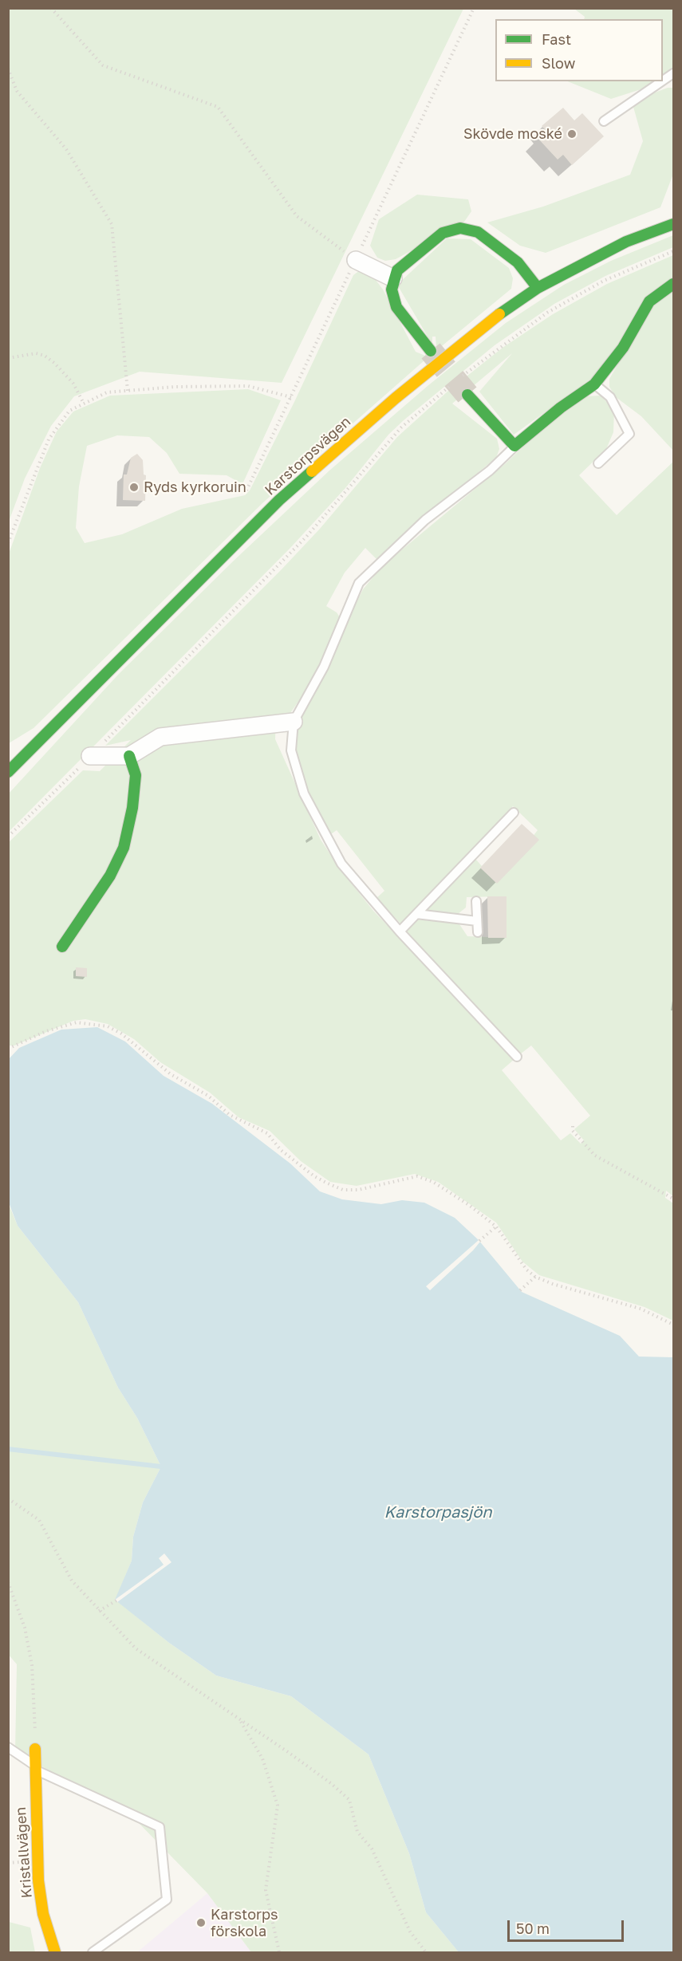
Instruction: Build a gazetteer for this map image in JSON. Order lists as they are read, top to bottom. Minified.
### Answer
{"streets":{"street":["Karstorpsvägen","Kristallvägen"]},"water":["Karstorpasjön"],"places":["Skövde moské","Ryds kyrkoruin","Karstorps förskola"],"legend":["Fast","Slow"],"scale_bar":"50 m"}
